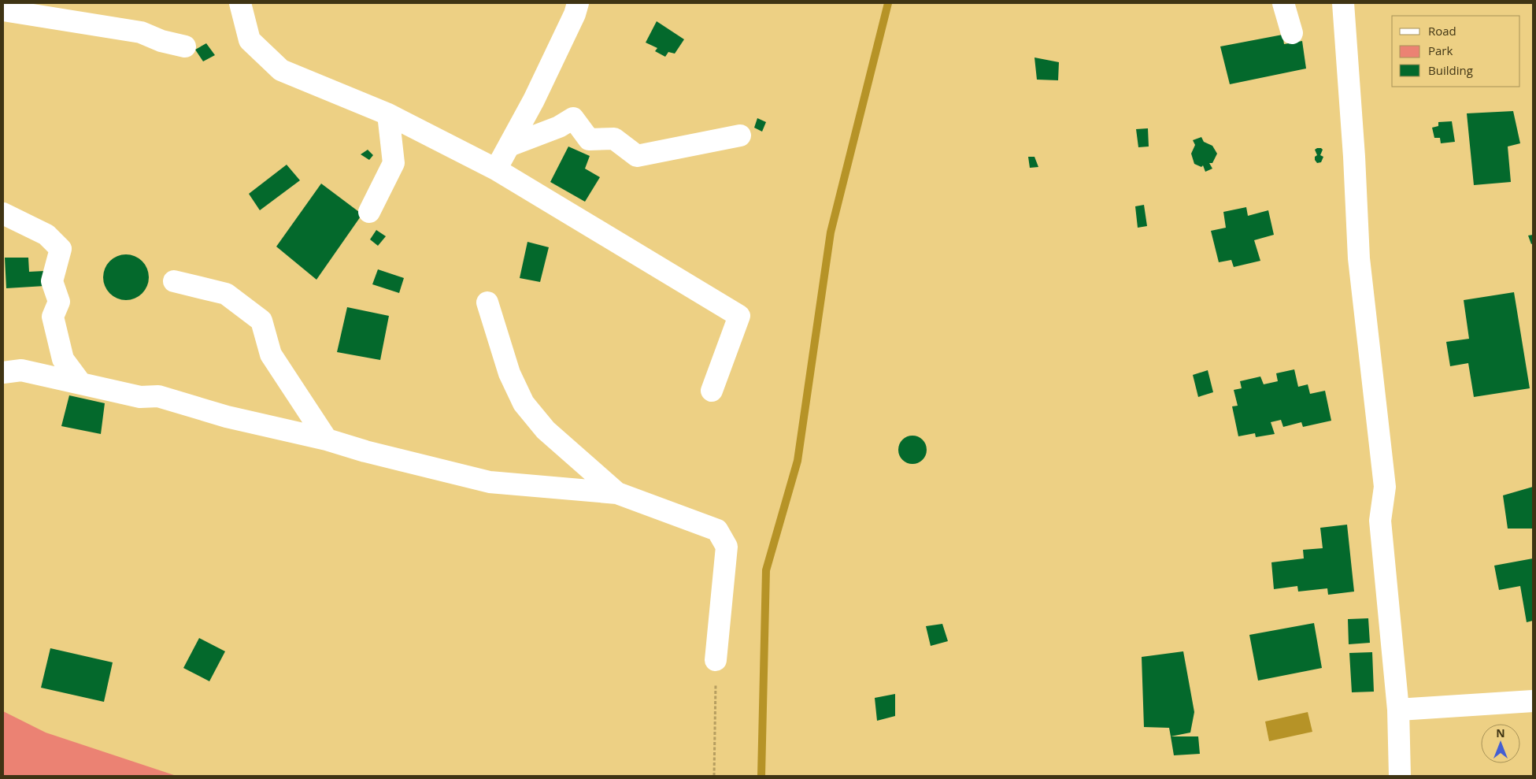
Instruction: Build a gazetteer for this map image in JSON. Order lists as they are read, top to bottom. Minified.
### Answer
{"legend":["Road","Park","Building"],"north":"top"}
